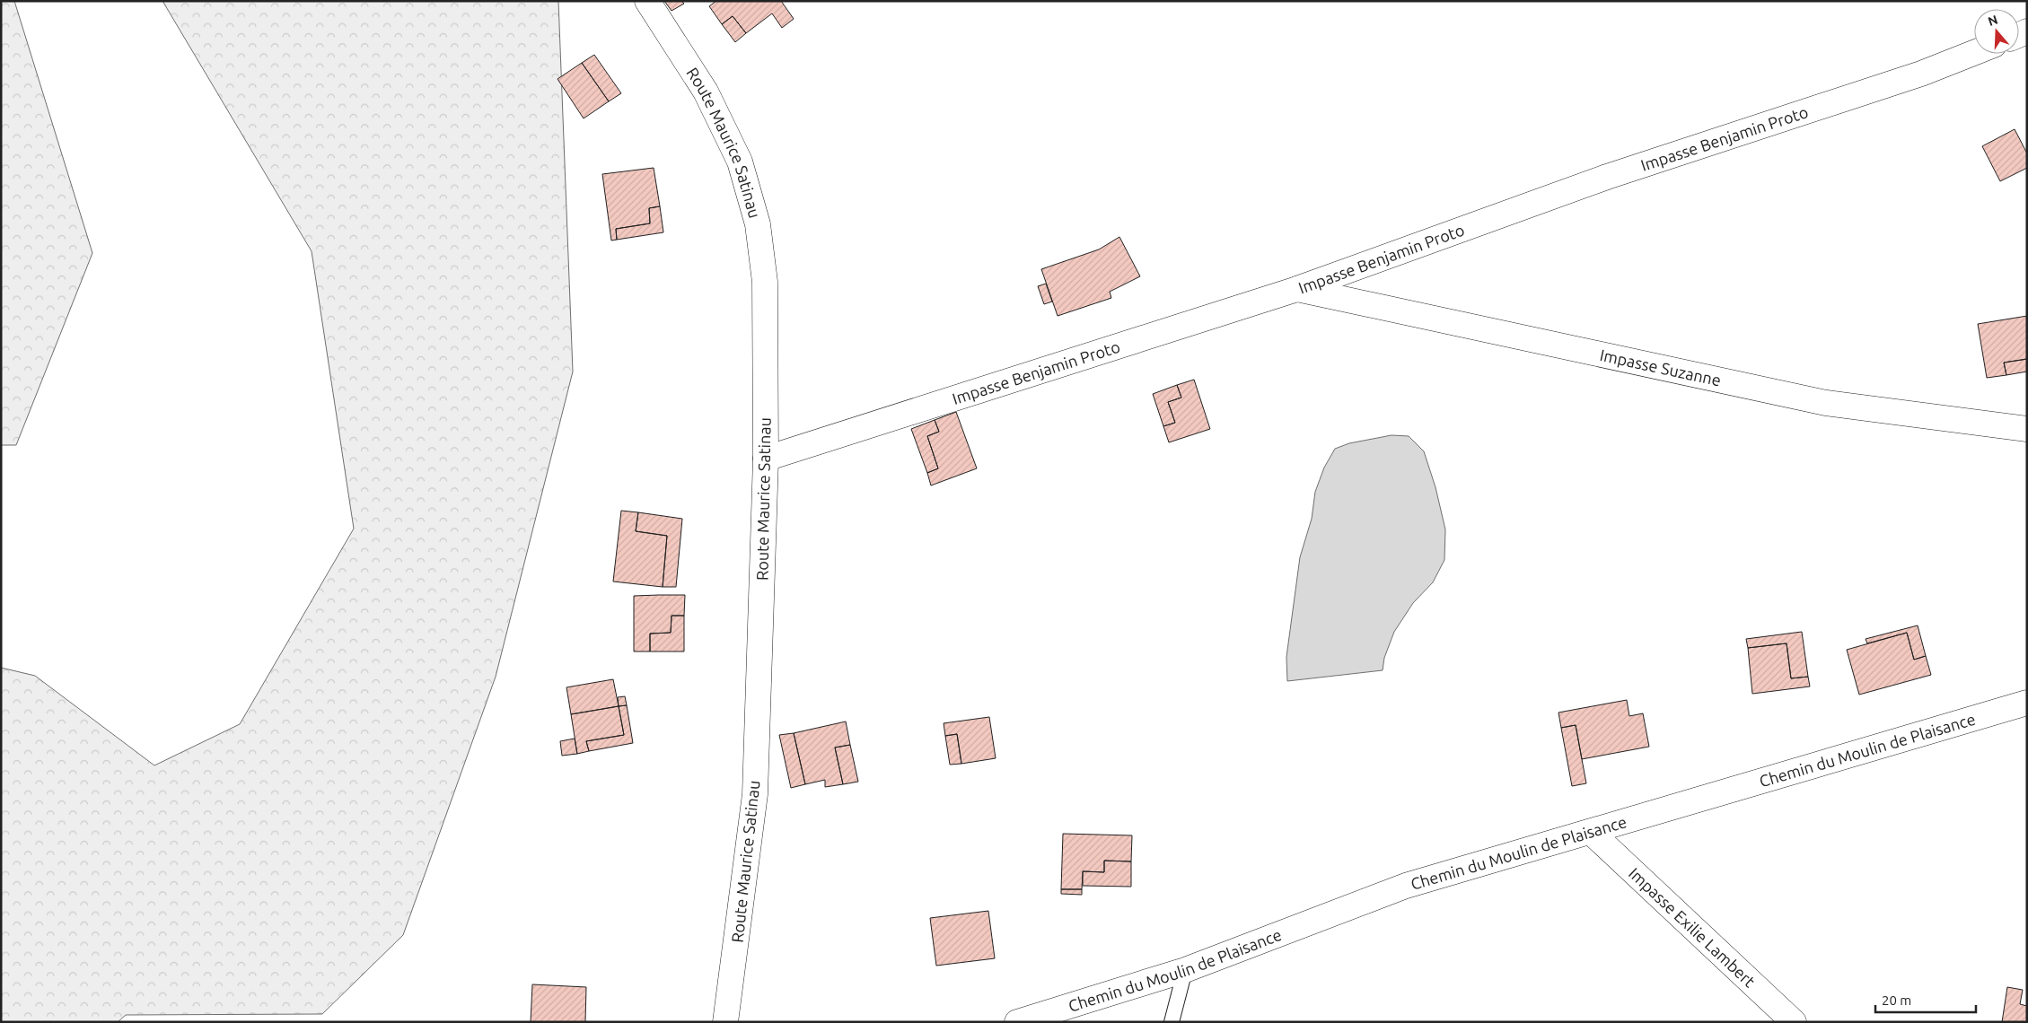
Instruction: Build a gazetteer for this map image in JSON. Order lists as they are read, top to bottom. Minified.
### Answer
{"streets":{"street":["Impasse Benjamin Proto","Route Maurice Satinau","Impasse Suzanne","Chemin du Moulin de Plaisance","Impasse Exilie Lambert"]},"crossings":[["Impasse Benjamin Proto","Route Maurice Satinau"],["Impasse Benjamin Proto","Impasse Suzanne"],["Chemin du Moulin de Plaisance","Impasse Exilie Lambert"]],"scale_bar":"20 m","north":"top"}
